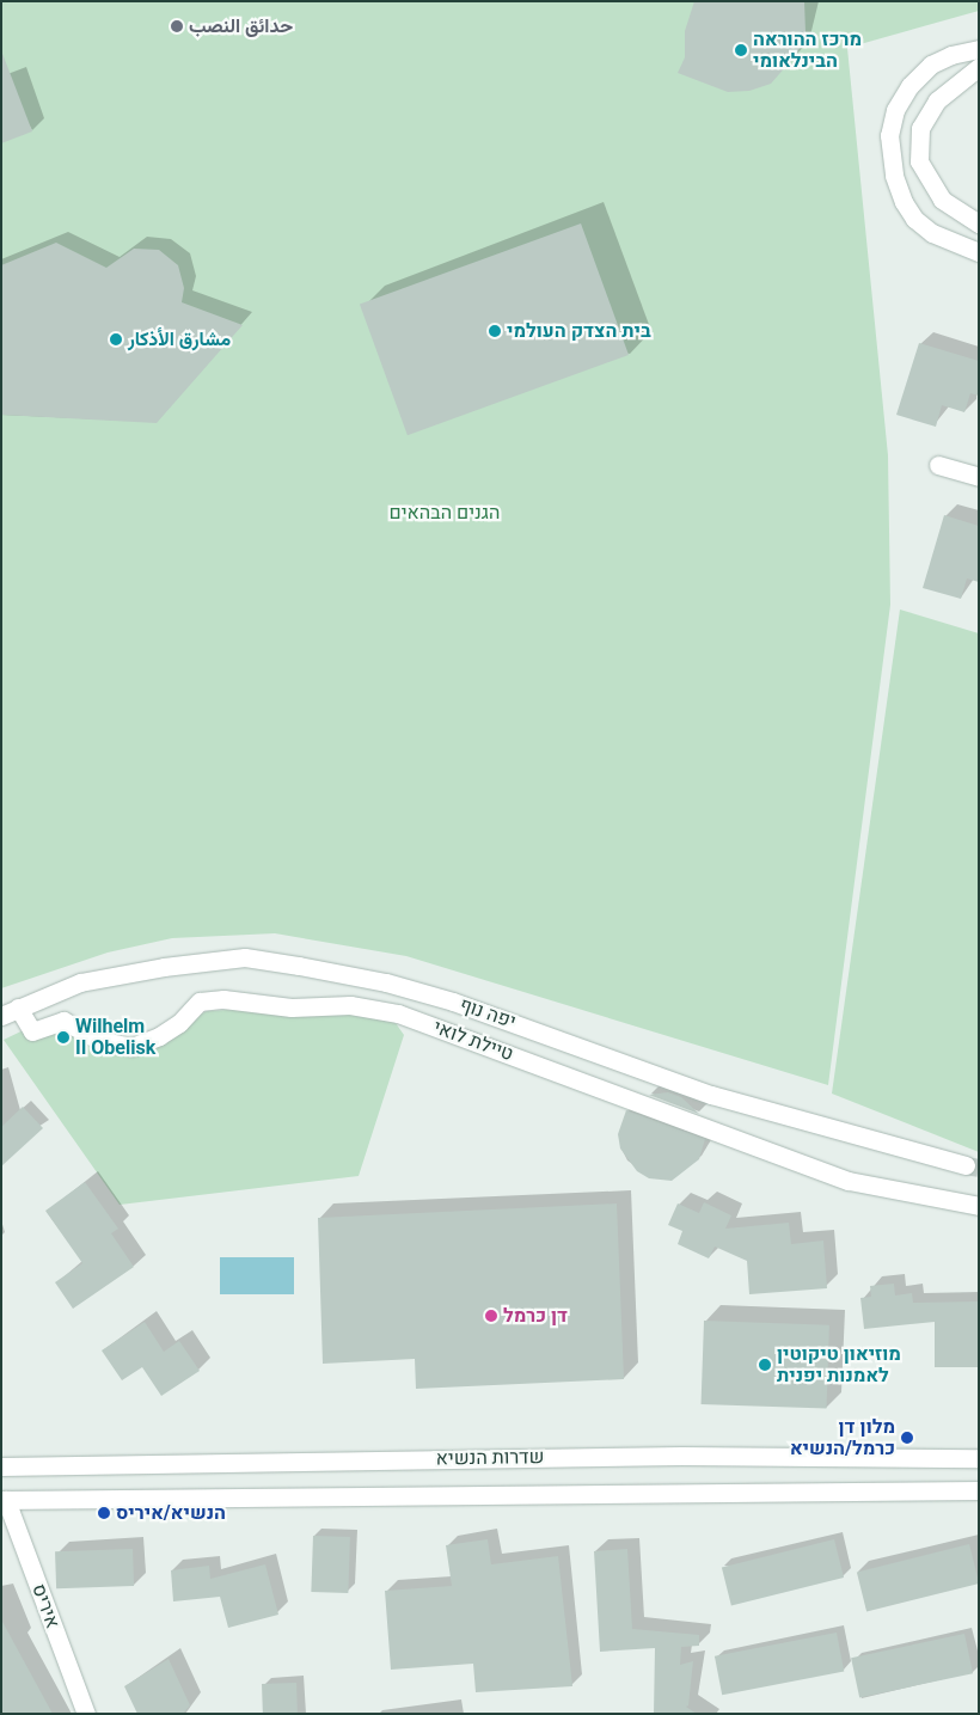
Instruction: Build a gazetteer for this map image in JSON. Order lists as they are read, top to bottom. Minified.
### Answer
{"streets":{"street":["יפה נוף","טיילת לואי","שדרות הנשיא","איריס"]},"crossings":[["יפה נוף","טיילת לואי"],["שדרות הנשיא","איריס"]],"parks":["הגנים הבהאים"],"places":["حدائق النصب","מרכז ההוראה הבינלאומי","בית הצדק העולמי","مشارق الأذكار","Wilhelm II Obelisk","דן כרמל","מוזיאון טיקוטין לאמנות יפנית","מלון דן כרמל/הנשיא","הנשיא/איריס"]}
